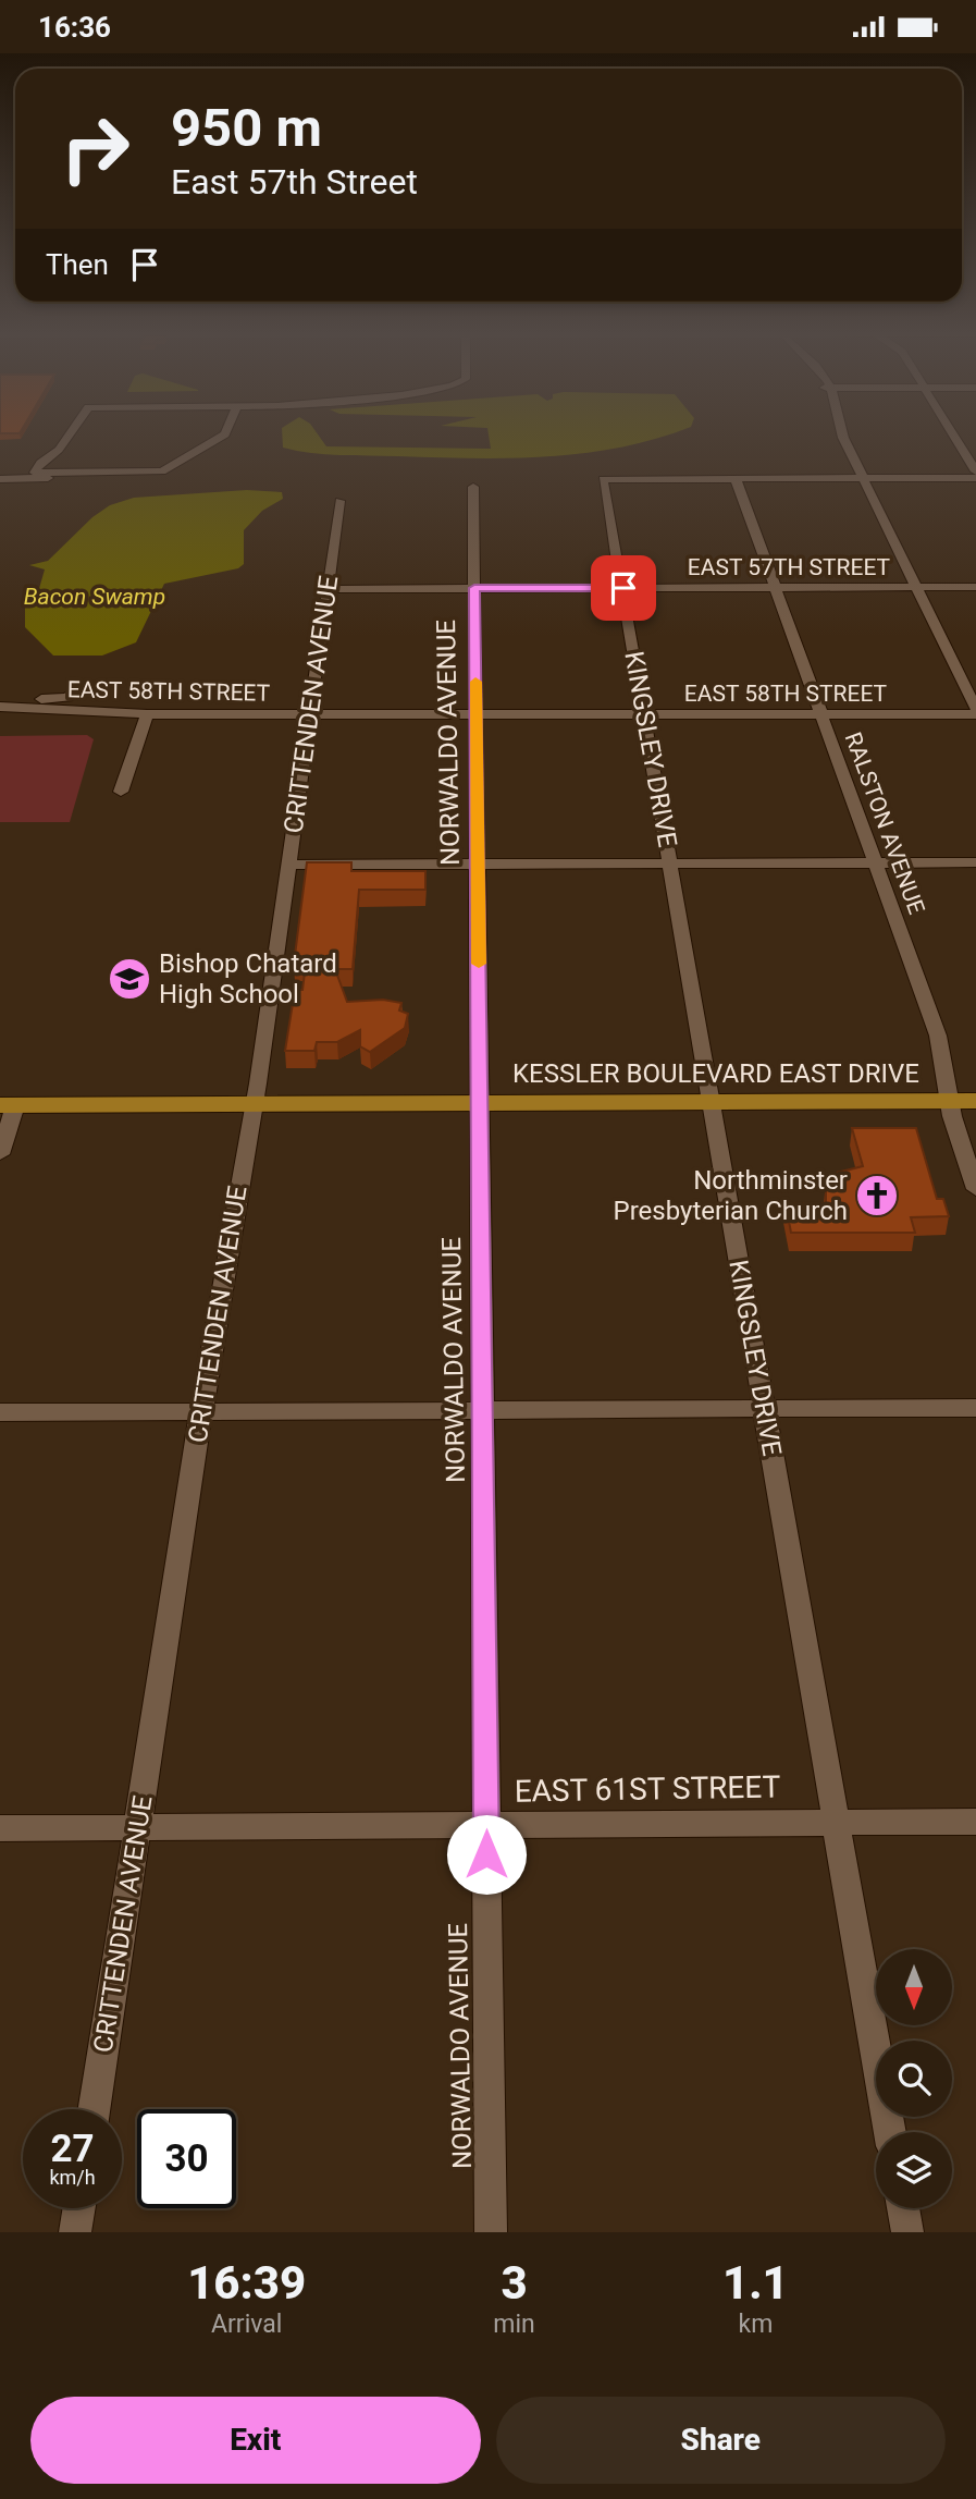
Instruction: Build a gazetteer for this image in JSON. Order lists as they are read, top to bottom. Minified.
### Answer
{"streets":{"main road":["KESSLER BOULEVARD EAST DRIVE"],"street":["EAST 57TH STREET","EAST 58TH STREET","CRITTENDEN AVENUE","NORWALDO AVENUE","KINGSLEY DRIVE","RALSTON AVENUE","EAST 61ST STREET"]},"crossings":[["EAST 57TH STREET","CRITTENDEN AVENUE"],["EAST 57TH STREET","NORWALDO AVENUE"],["EAST 57TH STREET","KINGSLEY DRIVE"],["EAST 57TH STREET","RALSTON AVENUE"],["EAST 58TH STREET","CRITTENDEN AVENUE"],["EAST 58TH STREET","NORWALDO AVENUE"],["EAST 58TH STREET","KINGSLEY DRIVE"],["EAST 58TH STREET","RALSTON AVENUE"],["CRITTENDEN AVENUE","KESSLER BOULEVARD EAST DRIVE"],["CRITTENDEN AVENUE","EAST 61ST STREET"],["NORWALDO AVENUE","KESSLER BOULEVARD EAST DRIVE"],["NORWALDO AVENUE","EAST 61ST STREET"],["KINGSLEY DRIVE","RALSTON AVENUE"],["KINGSLEY DRIVE","KESSLER BOULEVARD EAST DRIVE"],["KINGSLEY DRIVE","EAST 61ST STREET"],["RALSTON AVENUE","KESSLER BOULEVARD EAST DRIVE"]],"water":["Bacon Swamp"],"places":{"school or university":["Bishop Chatard High School"],"church":["Northminster Presbyterian Church"]},"north":"bottom","page":{"status":"16:36","turn":["950 m","East 57th Street"],"then":"Then","speed":"27 km/h","limit":"30","eta":["16:39","Arrival","3","min","1.1","km"],"buttons":["Exit","Share"]}}
